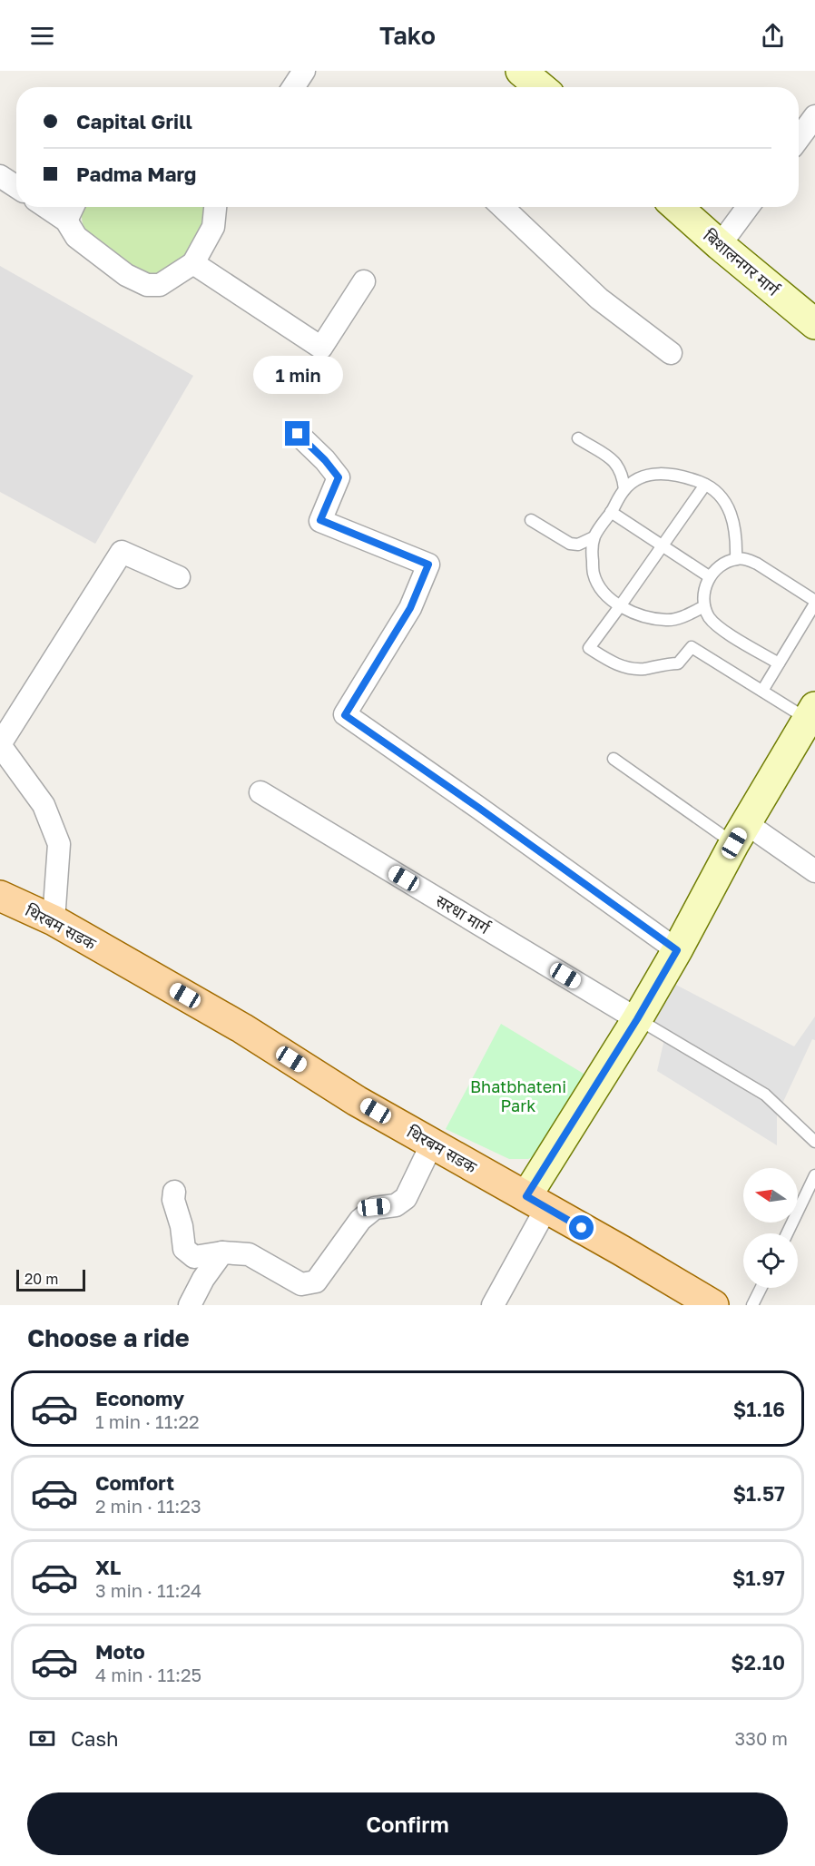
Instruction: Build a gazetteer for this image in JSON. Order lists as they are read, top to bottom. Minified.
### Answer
{"streets":{"main road":["बिशालनगर मार्ग","थिरबम सडक"],"street":["सरधा मार्ग"]},"parks":["Bhatbhateni Park"],"scale_bar":"20 m","north":"left","page":{"header":"Tako","banner":["Capital Grill","Padma Marg"],"bubble":"1 min","scale":"20 m","heading":"Choose a ride","list":[{"name":"Economy","note":"1 min · 11:22","value":"$1.16"},{"name":"Comfort","note":"2 min · 11:23","value":"$1.57"},{"name":"XL","note":"3 min · 11:24","value":"$1.97"},{"name":"Moto","note":"4 min · 11:25","value":"$2.10"}],"pay":["Cash","330 m"],"buttons":"Confirm"}}
